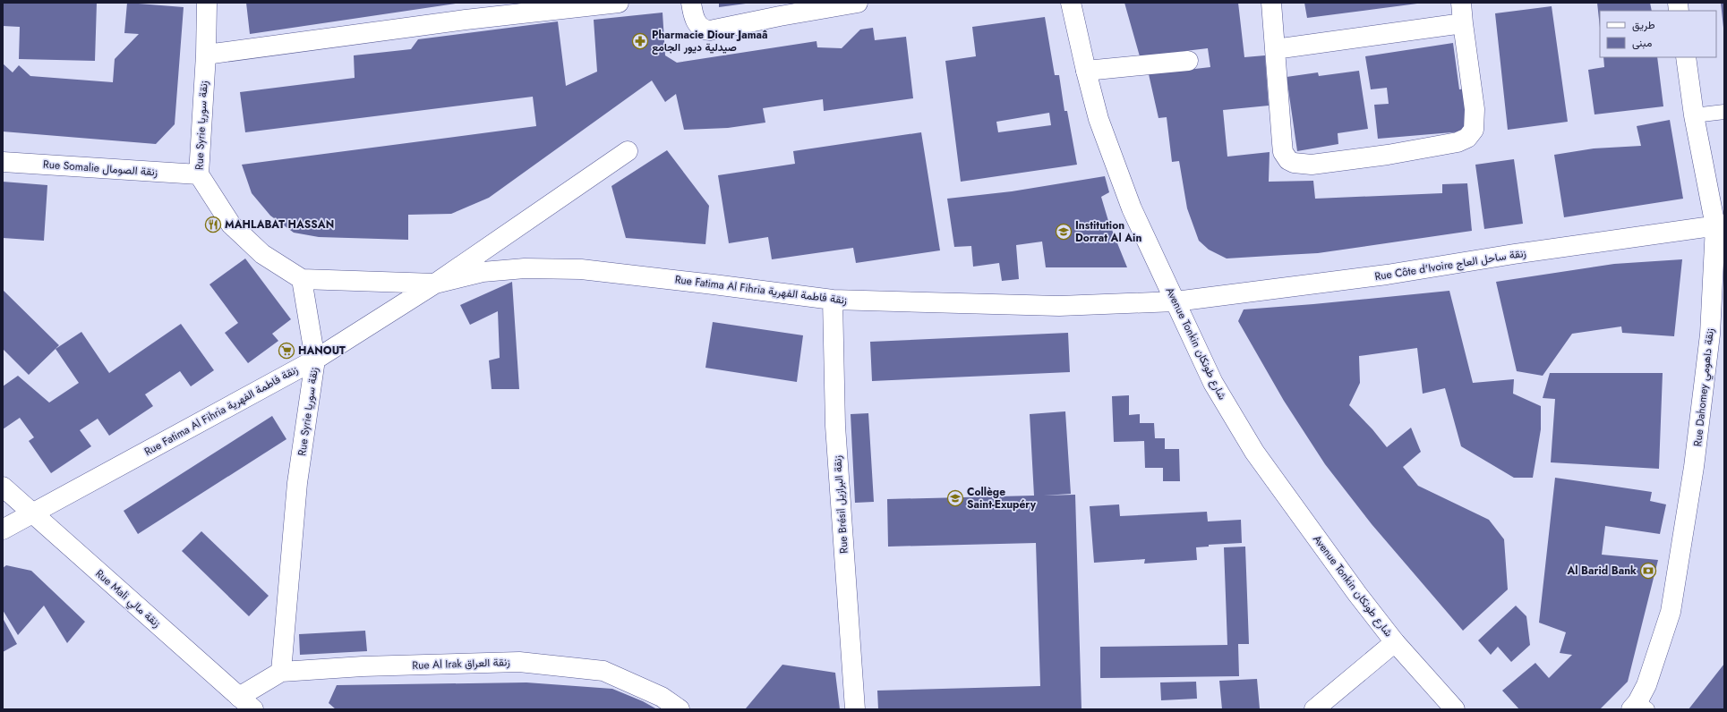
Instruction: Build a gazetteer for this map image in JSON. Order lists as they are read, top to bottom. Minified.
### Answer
{"streets":{"street":["Rue Syrie زنقة سوريا","Rue Somalie زنقة الصومال","Rue Côte d'Ivoire زنقة ساحل العاج","Rue Fatima Al Fihria زنقة فاطمة الفهرية","Avenue Tonkin شارع طونكان","Rue Dahomey زنقة داهومي","Rue Brésil زنقة البرازيل","Rue Mali زنقة مالي","Rue Al Irak زنقة العراق"]},"crossings":[["Rue Syrie زنقة سوريا","Rue Somalie زنقة الصومال"],["Rue Syrie زنقة سوريا","Rue Fatima Al Fihria زنقة فاطمة الفهرية"],["Rue Syrie زنقة سوريا","Rue Al Irak زنقة العراق"],["Rue Côte d'Ivoire زنقة ساحل العاج","Rue Fatima Al Fihria زنقة فاطمة الفهرية"],["Rue Côte d'Ivoire زنقة ساحل العاج","Avenue Tonkin شارع طونكان"],["Rue Côte d'Ivoire زنقة ساحل العاج","Rue Dahomey زنقة داهومي"],["Rue Fatima Al Fihria زنقة فاطمة الفهرية","Avenue Tonkin شارع طونكان"],["Rue Fatima Al Fihria زنقة فاطمة الفهرية","Rue Brésil زنقة البرازيل"],["Rue Fatima Al Fihria زنقة فاطمة الفهرية","Rue Mali زنقة مالي"],["Rue Mali زنقة مالي","Rue Al Irak زنقة العراق"]],"places":{"pharmacy":["Pharmacie Diour Jamaâ صيدلية ديور الجامع"],"restaurant":["MAHLABAT HASSAN"],"school or university":["Institution Dorrat Al Ain","Collège Saint-Exupéry"],"supermarket":["HANOUT"],"bank":["Al Barid Bank"]},"legend":["طريق","مبنى"]}
